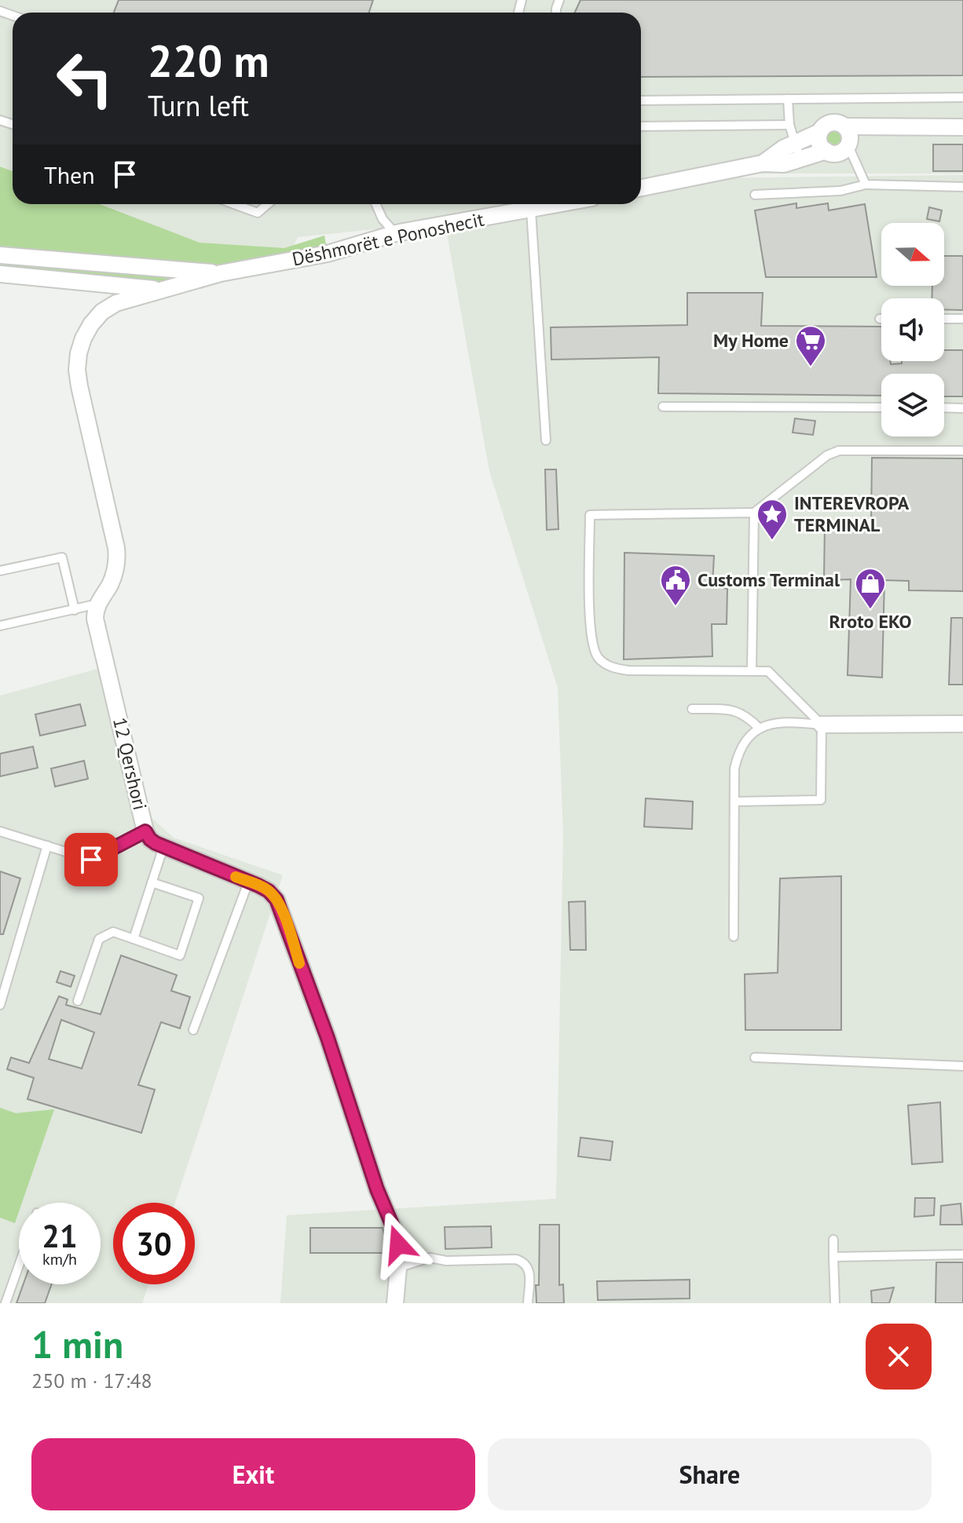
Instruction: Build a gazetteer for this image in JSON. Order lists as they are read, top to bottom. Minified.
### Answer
{"streets":{"street":["Dëshmorët e Ponoshecit","12 Qershori"]},"crossings":[["Dëshmorët e Ponoshecit","12 Qershori"]],"places":{"supermarket":["My Home"],"place":["INTEREVROPA TERMINAL"],"public building":["Customs Terminal"],"shop":["Rroto EKO"]},"north":"right","page":{"turn":["220 m","Turn left"],"then":"Then","speed":"21 km/h","limit":"30","heading":["1 min","250 m · 17:48"],"buttons":["Exit","Share"]}}
